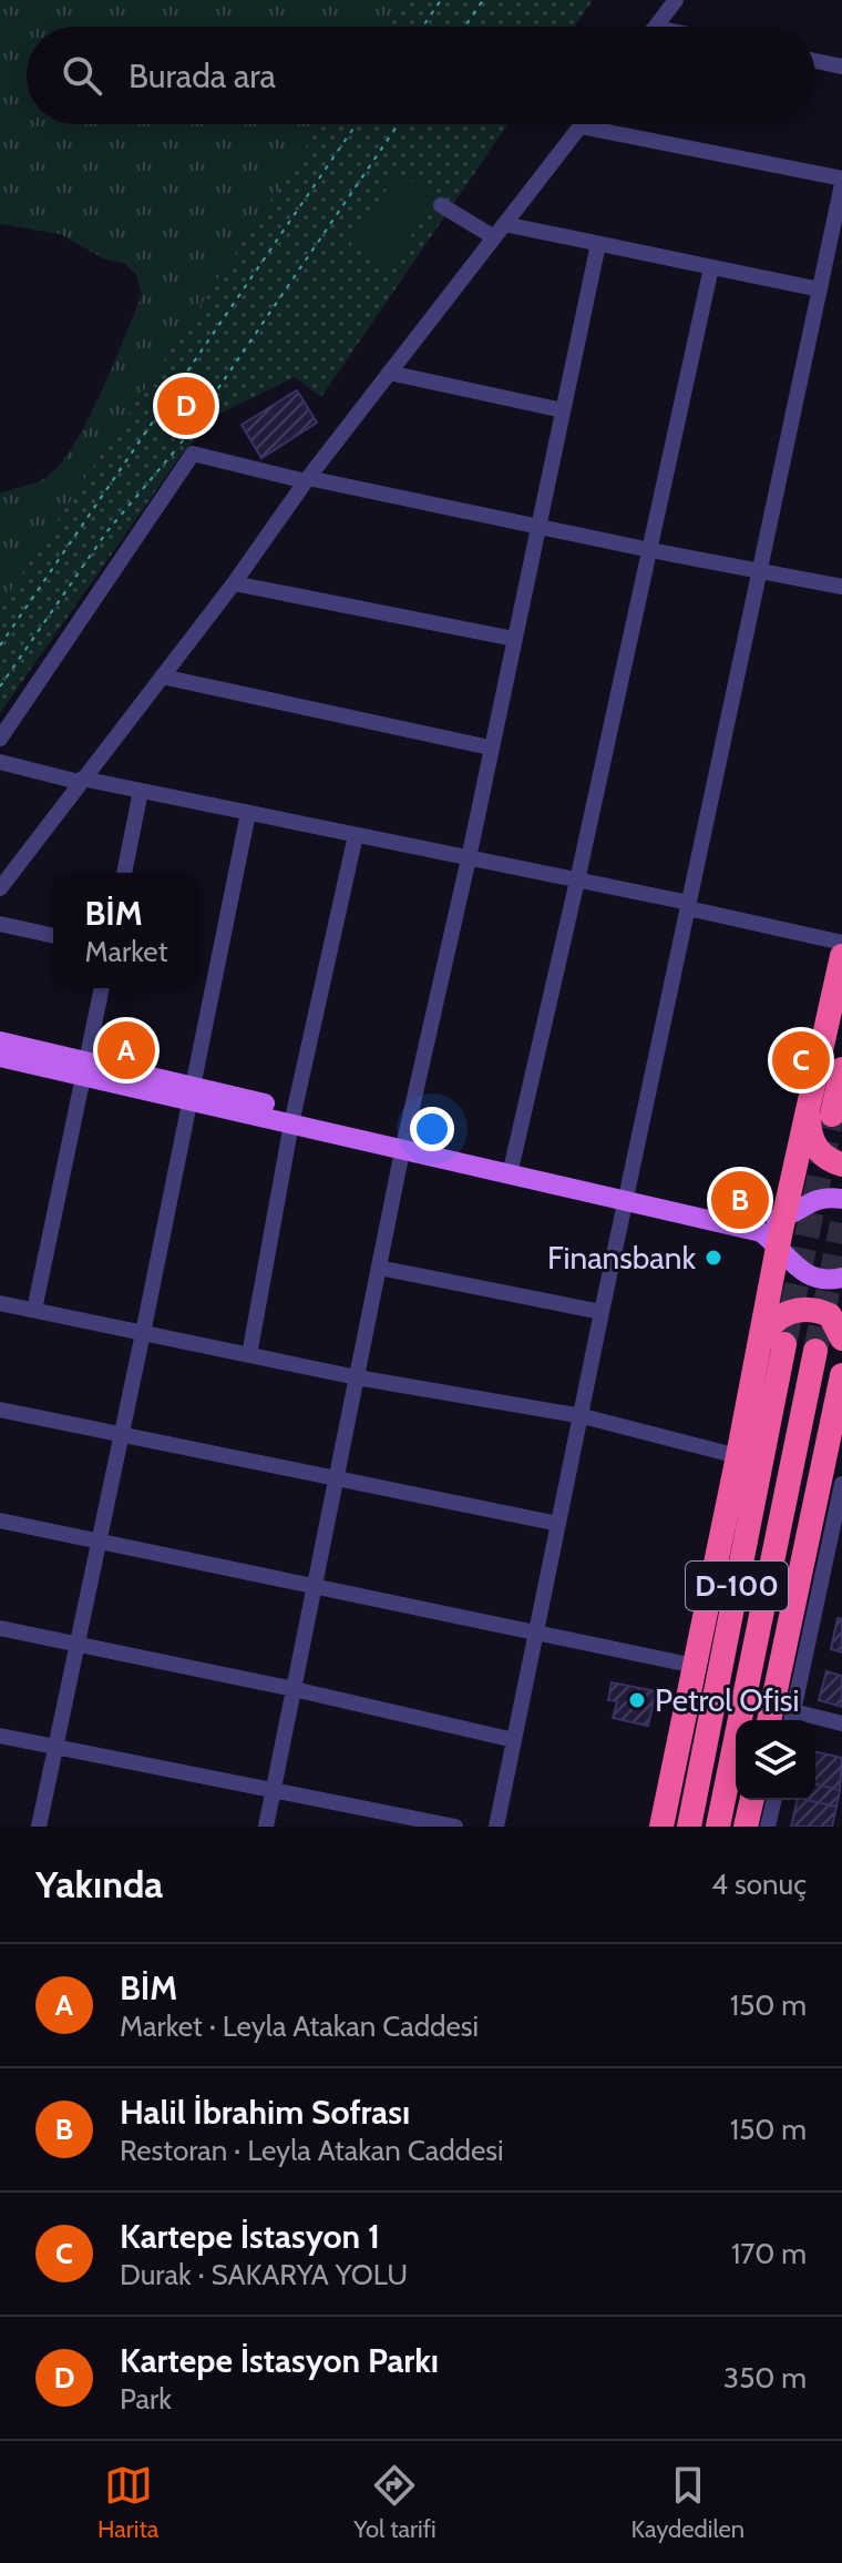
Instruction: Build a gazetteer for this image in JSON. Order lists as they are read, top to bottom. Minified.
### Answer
{"streets":{"highway":["D-100"]},"places":["Finansbank","Petrol Ofisi"],"page":{"search":"Burada ara","pins":["D","A","C","B"],"popup":["BİM","Market"],"heading":["Yakında","4 sonuç"],"list":[{"mark":"A","name":"BİM","note":"Market · Leyla Atakan Caddesi","value":"150 m"},{"mark":"B","name":"Halil İbrahim Sofrası","note":"Restoran · Leyla Atakan Caddesi","value":"150 m"},{"mark":"C","name":"Kartepe İstasyon 1","note":"Durak · SAKARYA YOLU","value":"170 m"},{"mark":"D","name":"Kartepe İstasyon Parkı","note":"Park","value":"350 m"}],"nav":["Harita","Yol tarifi","Kaydedilen"]}}
